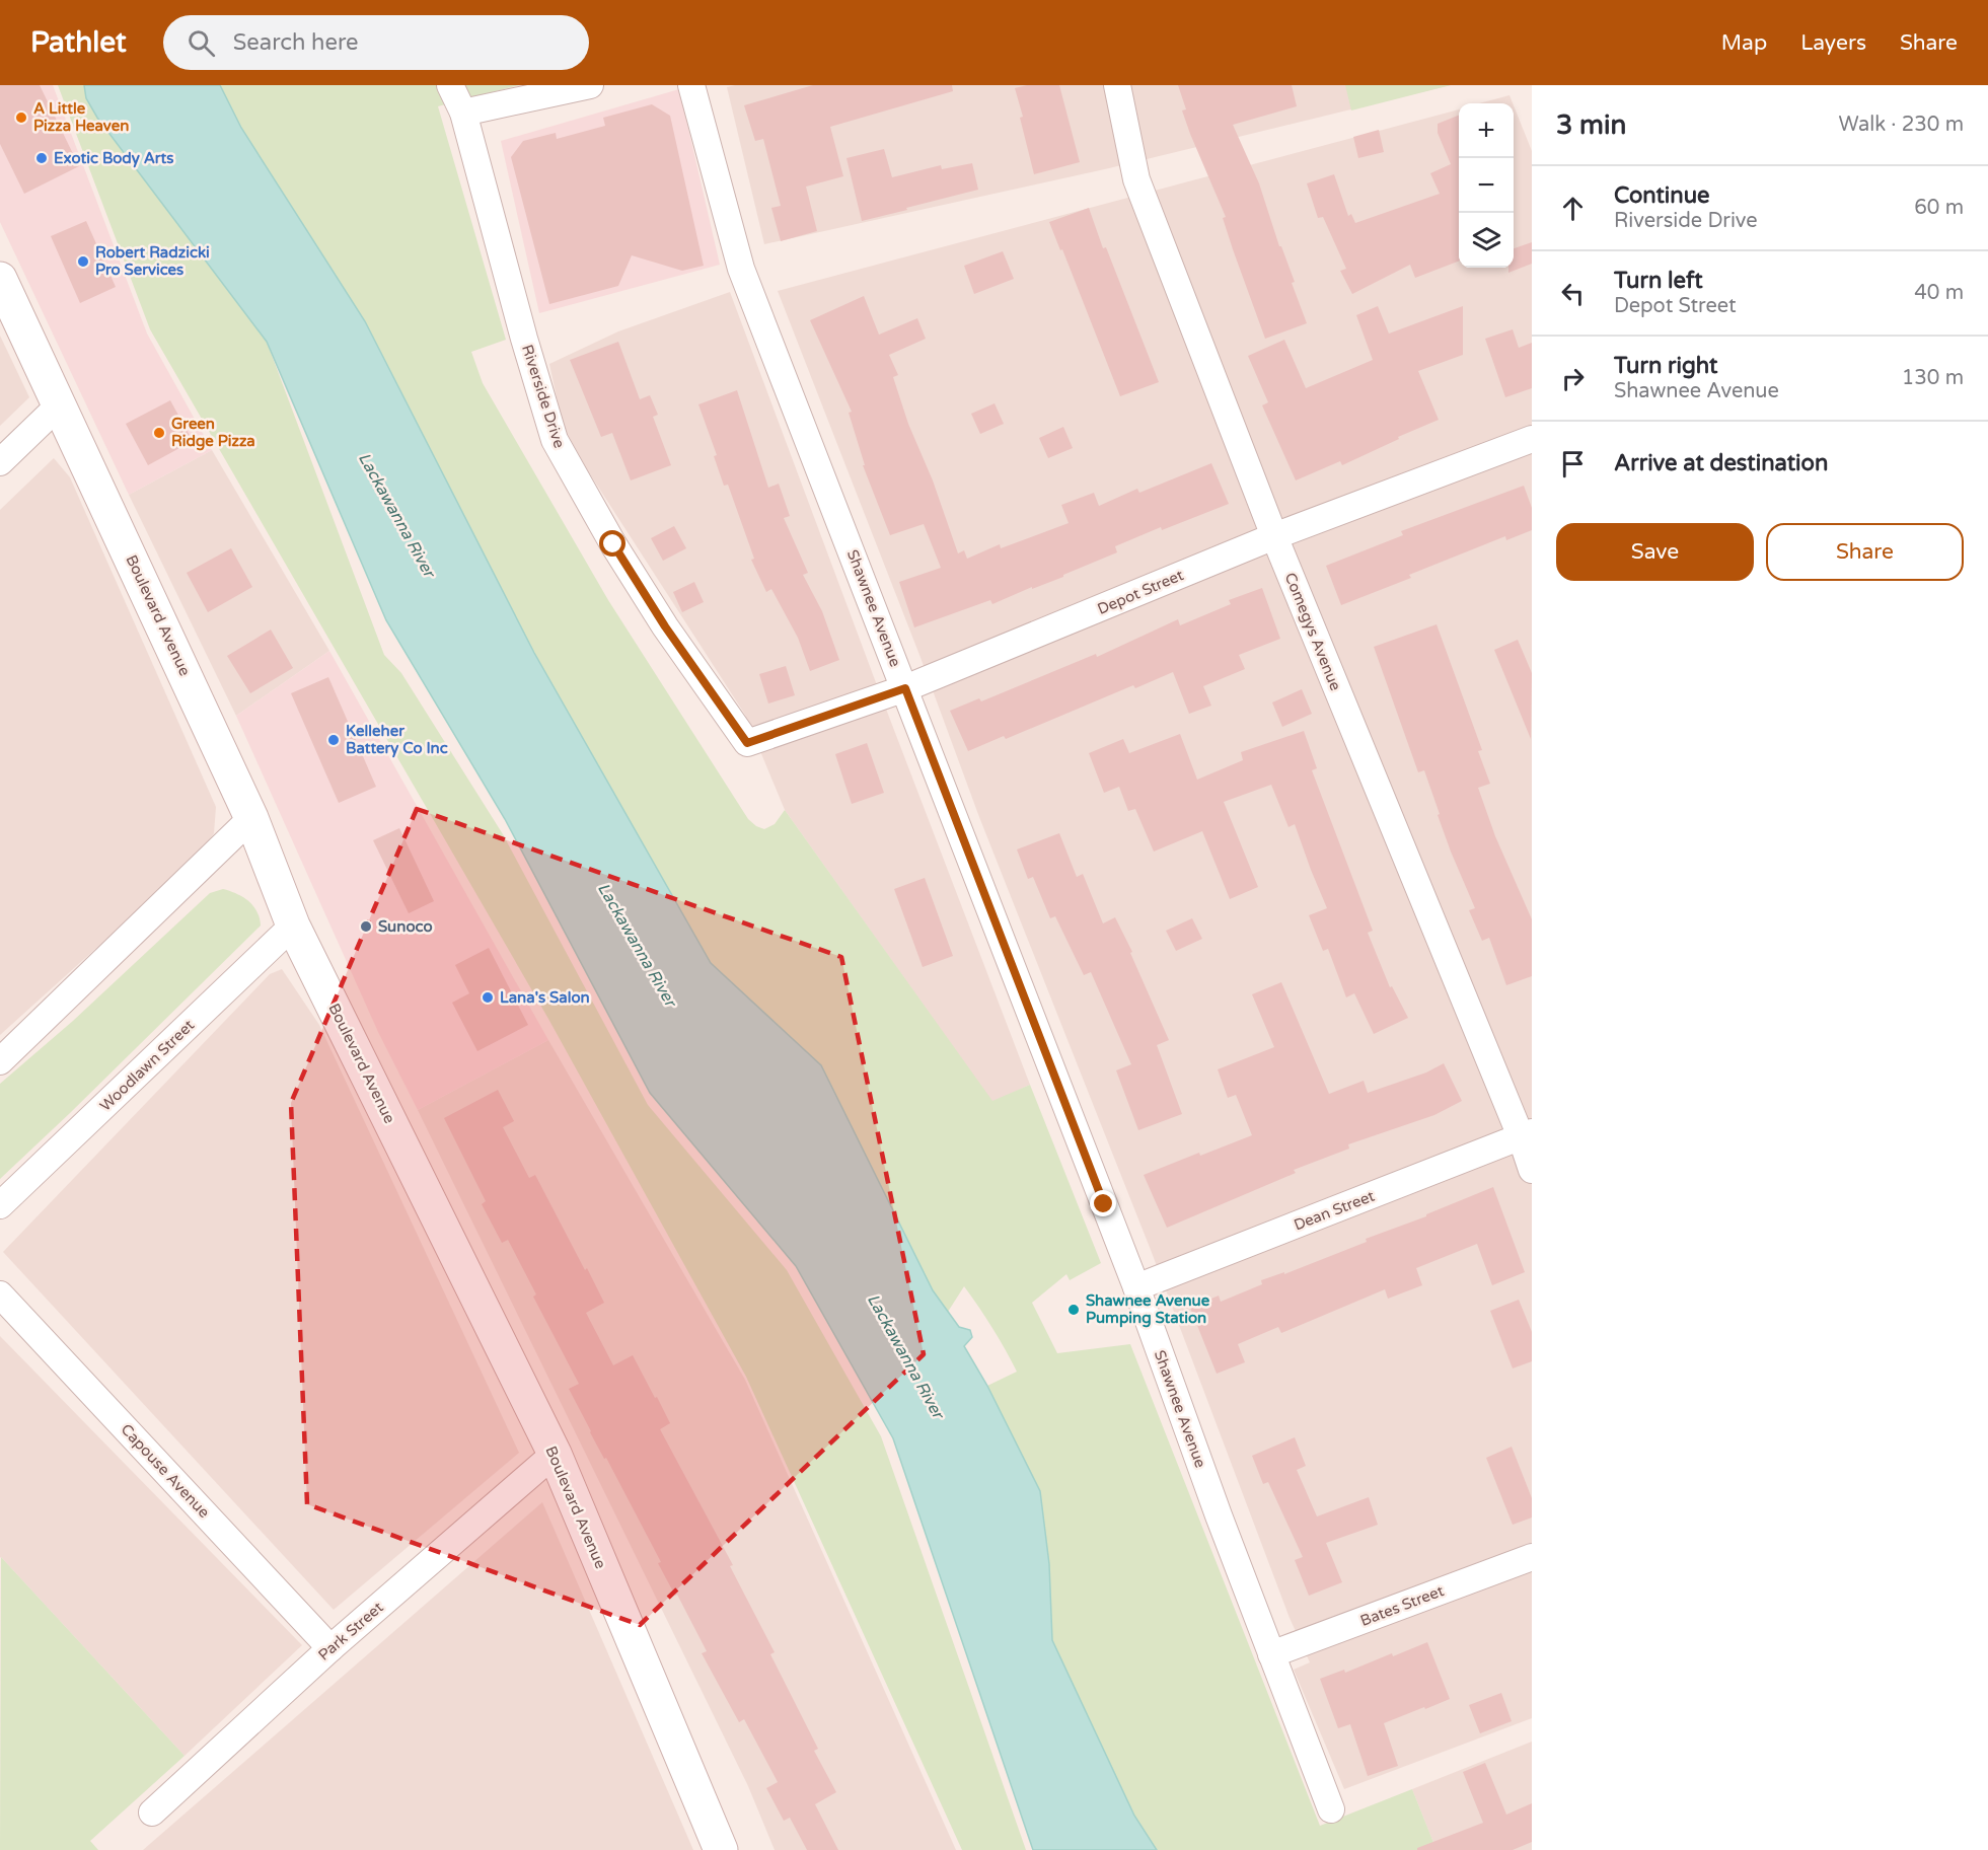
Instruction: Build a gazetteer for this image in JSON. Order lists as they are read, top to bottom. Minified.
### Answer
{"streets":{"street":["Riverside Drive","Depot Street","Shawnee Avenue","Boulevard Avenue","Comegys Avenue","Woodlawn Street","Dean Street","Capouse Avenue","Bates Street","Park Street"]},"crossings":[["Riverside Drive","Depot Street"],["Depot Street","Shawnee Avenue"],["Depot Street","Comegys Avenue"],["Shawnee Avenue","Dean Street"],["Shawnee Avenue","Bates Street"],["Boulevard Avenue","Woodlawn Street"],["Boulevard Avenue","Park Street"],["Comegys Avenue","Dean Street"],["Capouse Avenue","Park Street"]],"water":["Lackawanna River"],"places":["A Little Pizza Heaven","Exotic Body Arts","Robert Radzicki Pro Services","Green Ridge Pizza","Kelleher Battery Co Inc","Sunoco","Lana's Salon","Shawnee Avenue Pumping Station"],"page":{"header":"Pathlet","search":"Search here","nav":["Map","Layers","Share"],"heading":["3 min","Walk · 230 m"],"map_buttons":["+","−"],"list":[["Continue","Riverside Drive","60 m"],["Turn left","Depot Street","40 m"],["Turn right","Shawnee Avenue","130 m"],"Arrive at destination"],"buttons":["Save","Share"]}}
